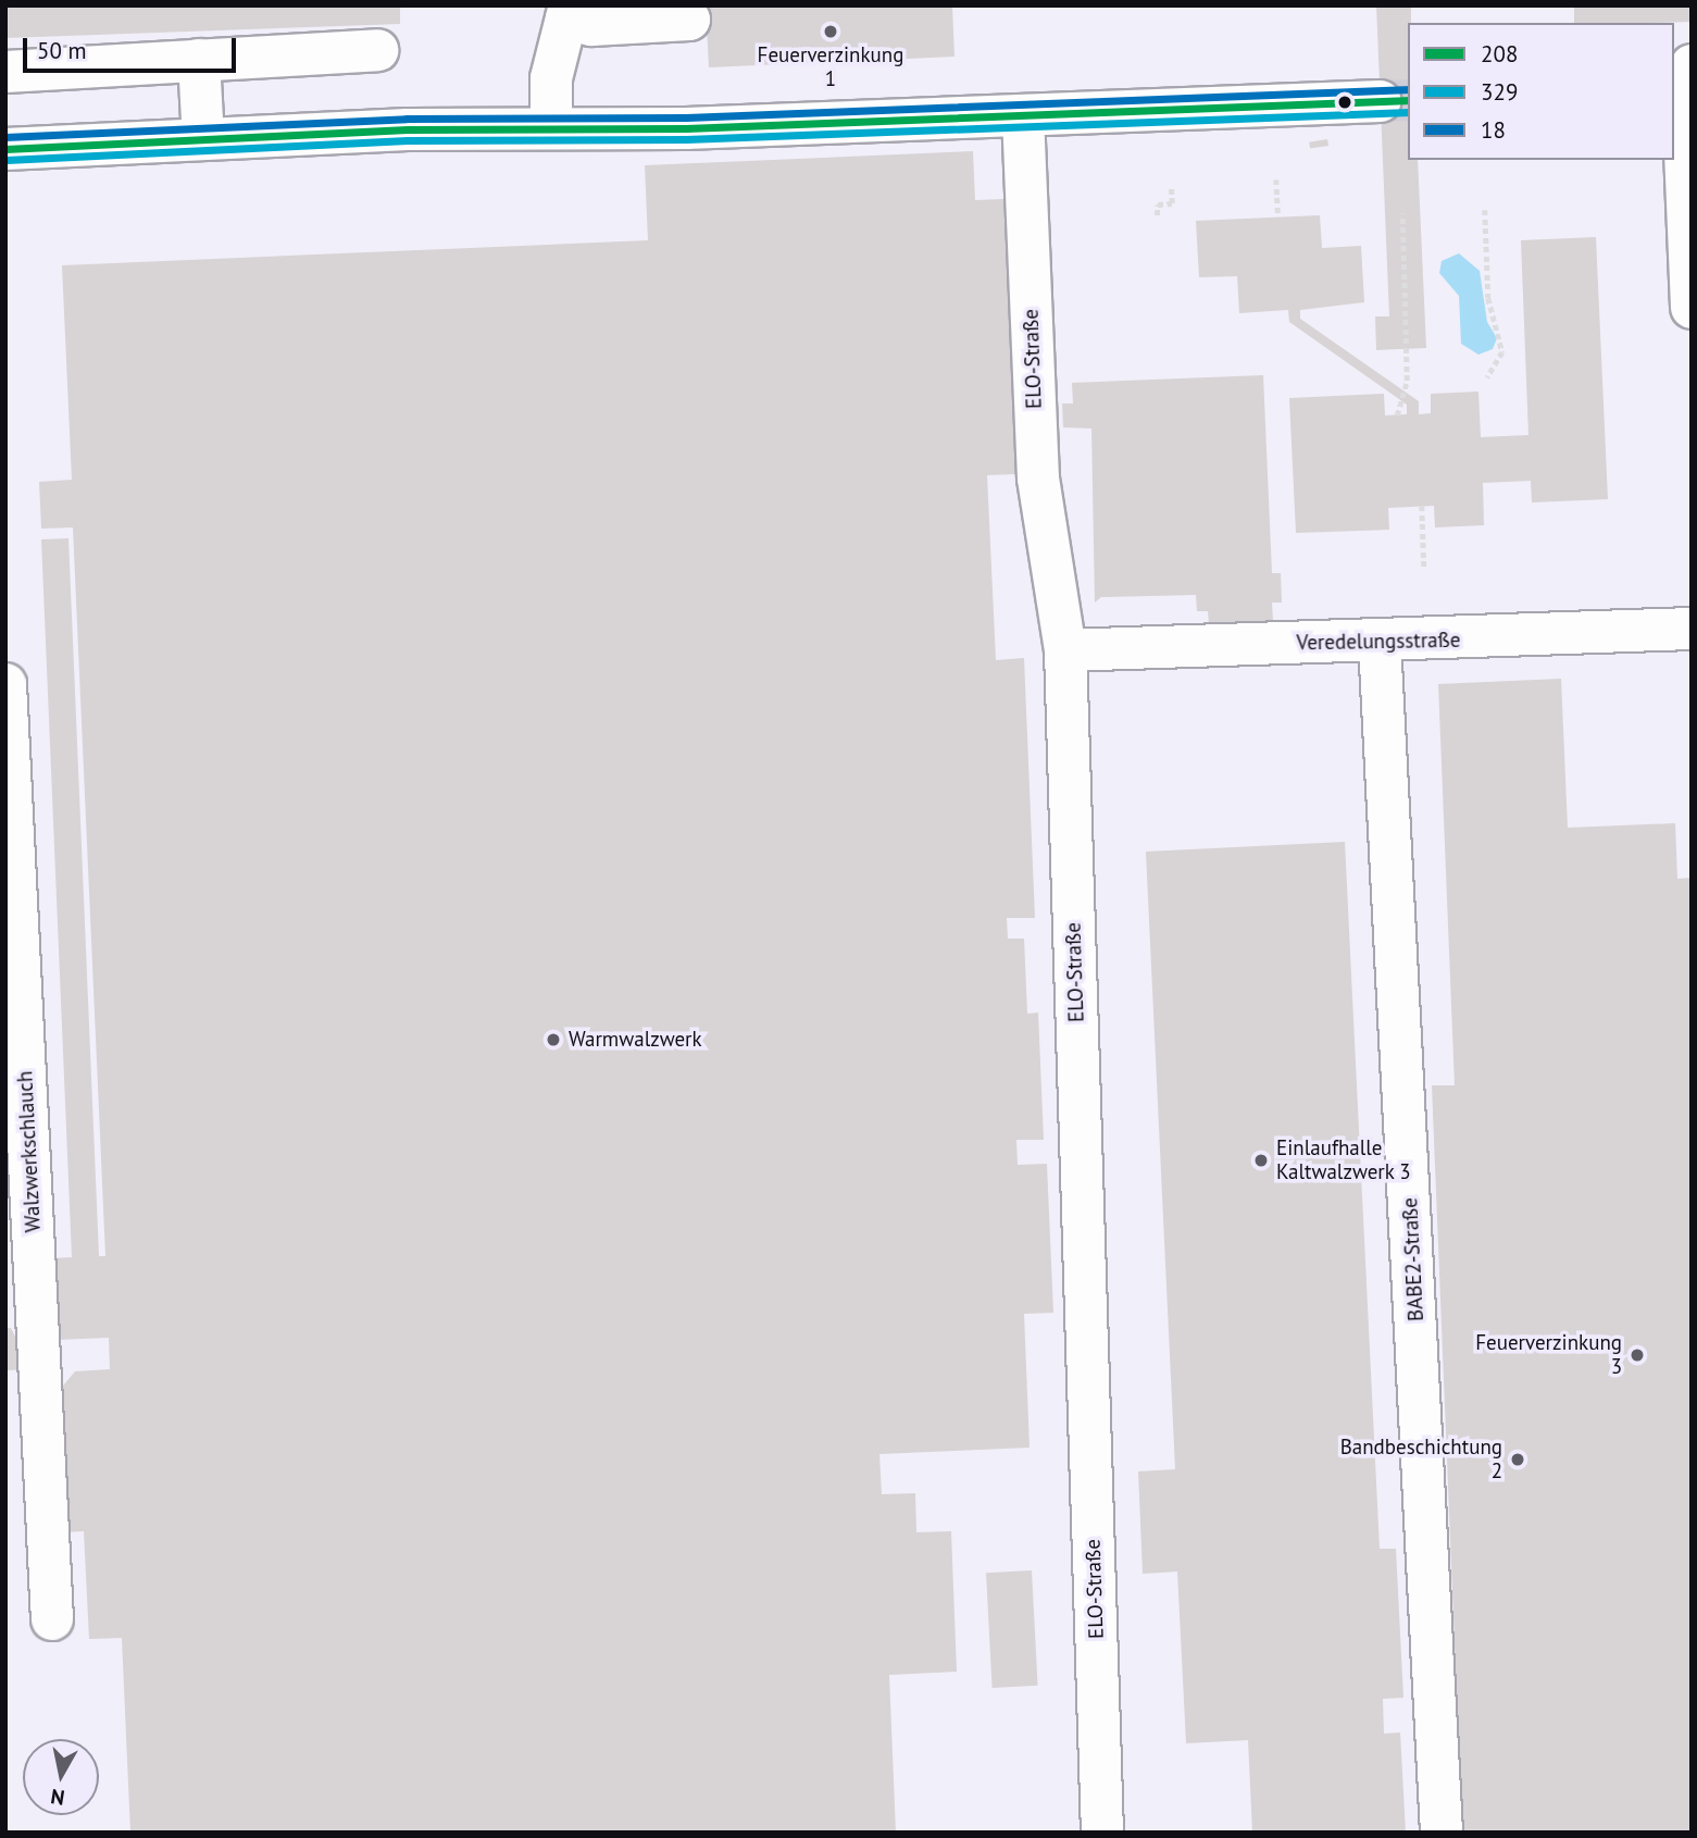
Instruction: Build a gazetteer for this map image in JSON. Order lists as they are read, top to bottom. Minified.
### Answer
{"streets":{"street":["ELO-Straße","Veredelungsstraße","Walzwerkschlauch","BABE2-Straße"]},"crossings":[["ELO-Straße","Veredelungsstraße"],["Veredelungsstraße","BABE2-Straße"]],"places":["Feuerverzinkung 1","Warmwalzwerk","Einlaufhalle Kaltwalzwerk 3","Feuerverzinkung 3","Bandbeschichtung 2"],"lines":["transit line 18","transit line 208","transit line 329"],"legend":["208","329","18"],"scale_bar":"50 m","north":"bottom"}
